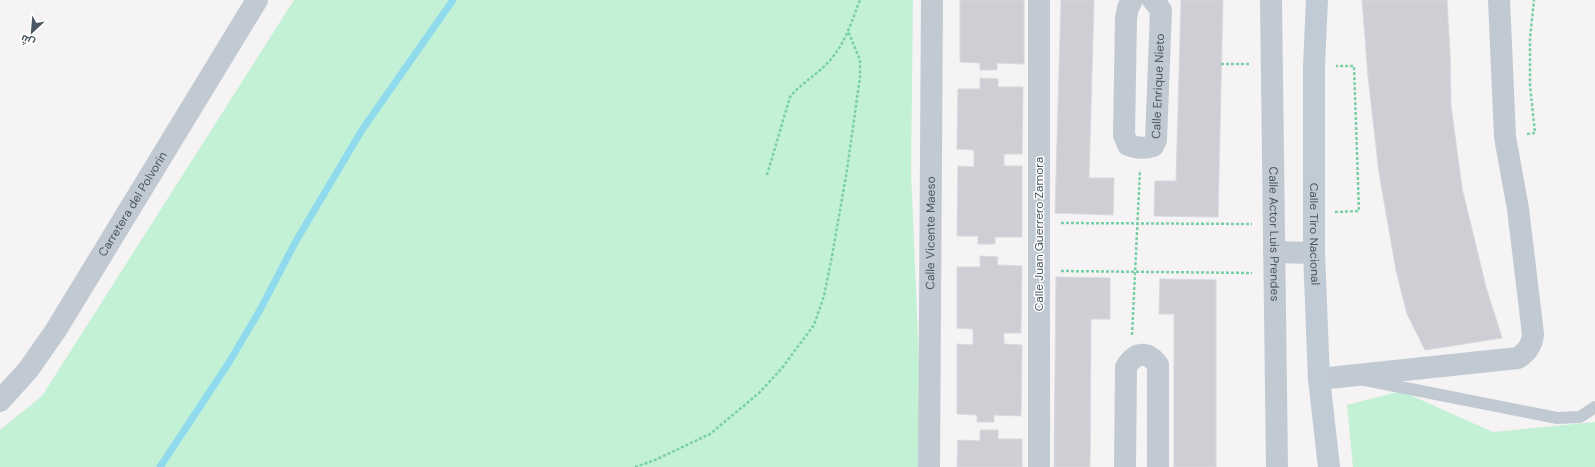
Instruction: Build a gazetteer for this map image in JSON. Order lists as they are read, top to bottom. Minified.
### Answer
{"streets":{"main road":["Calle Tiro Nacional"],"street":["Calle Enrique Nieto","Carretera del Polvorin","Calle Vicente Maeso","Calle Actor Luis Prendes","Calle Juan Guerrero Zamora"]},"north":"bottom left"}
